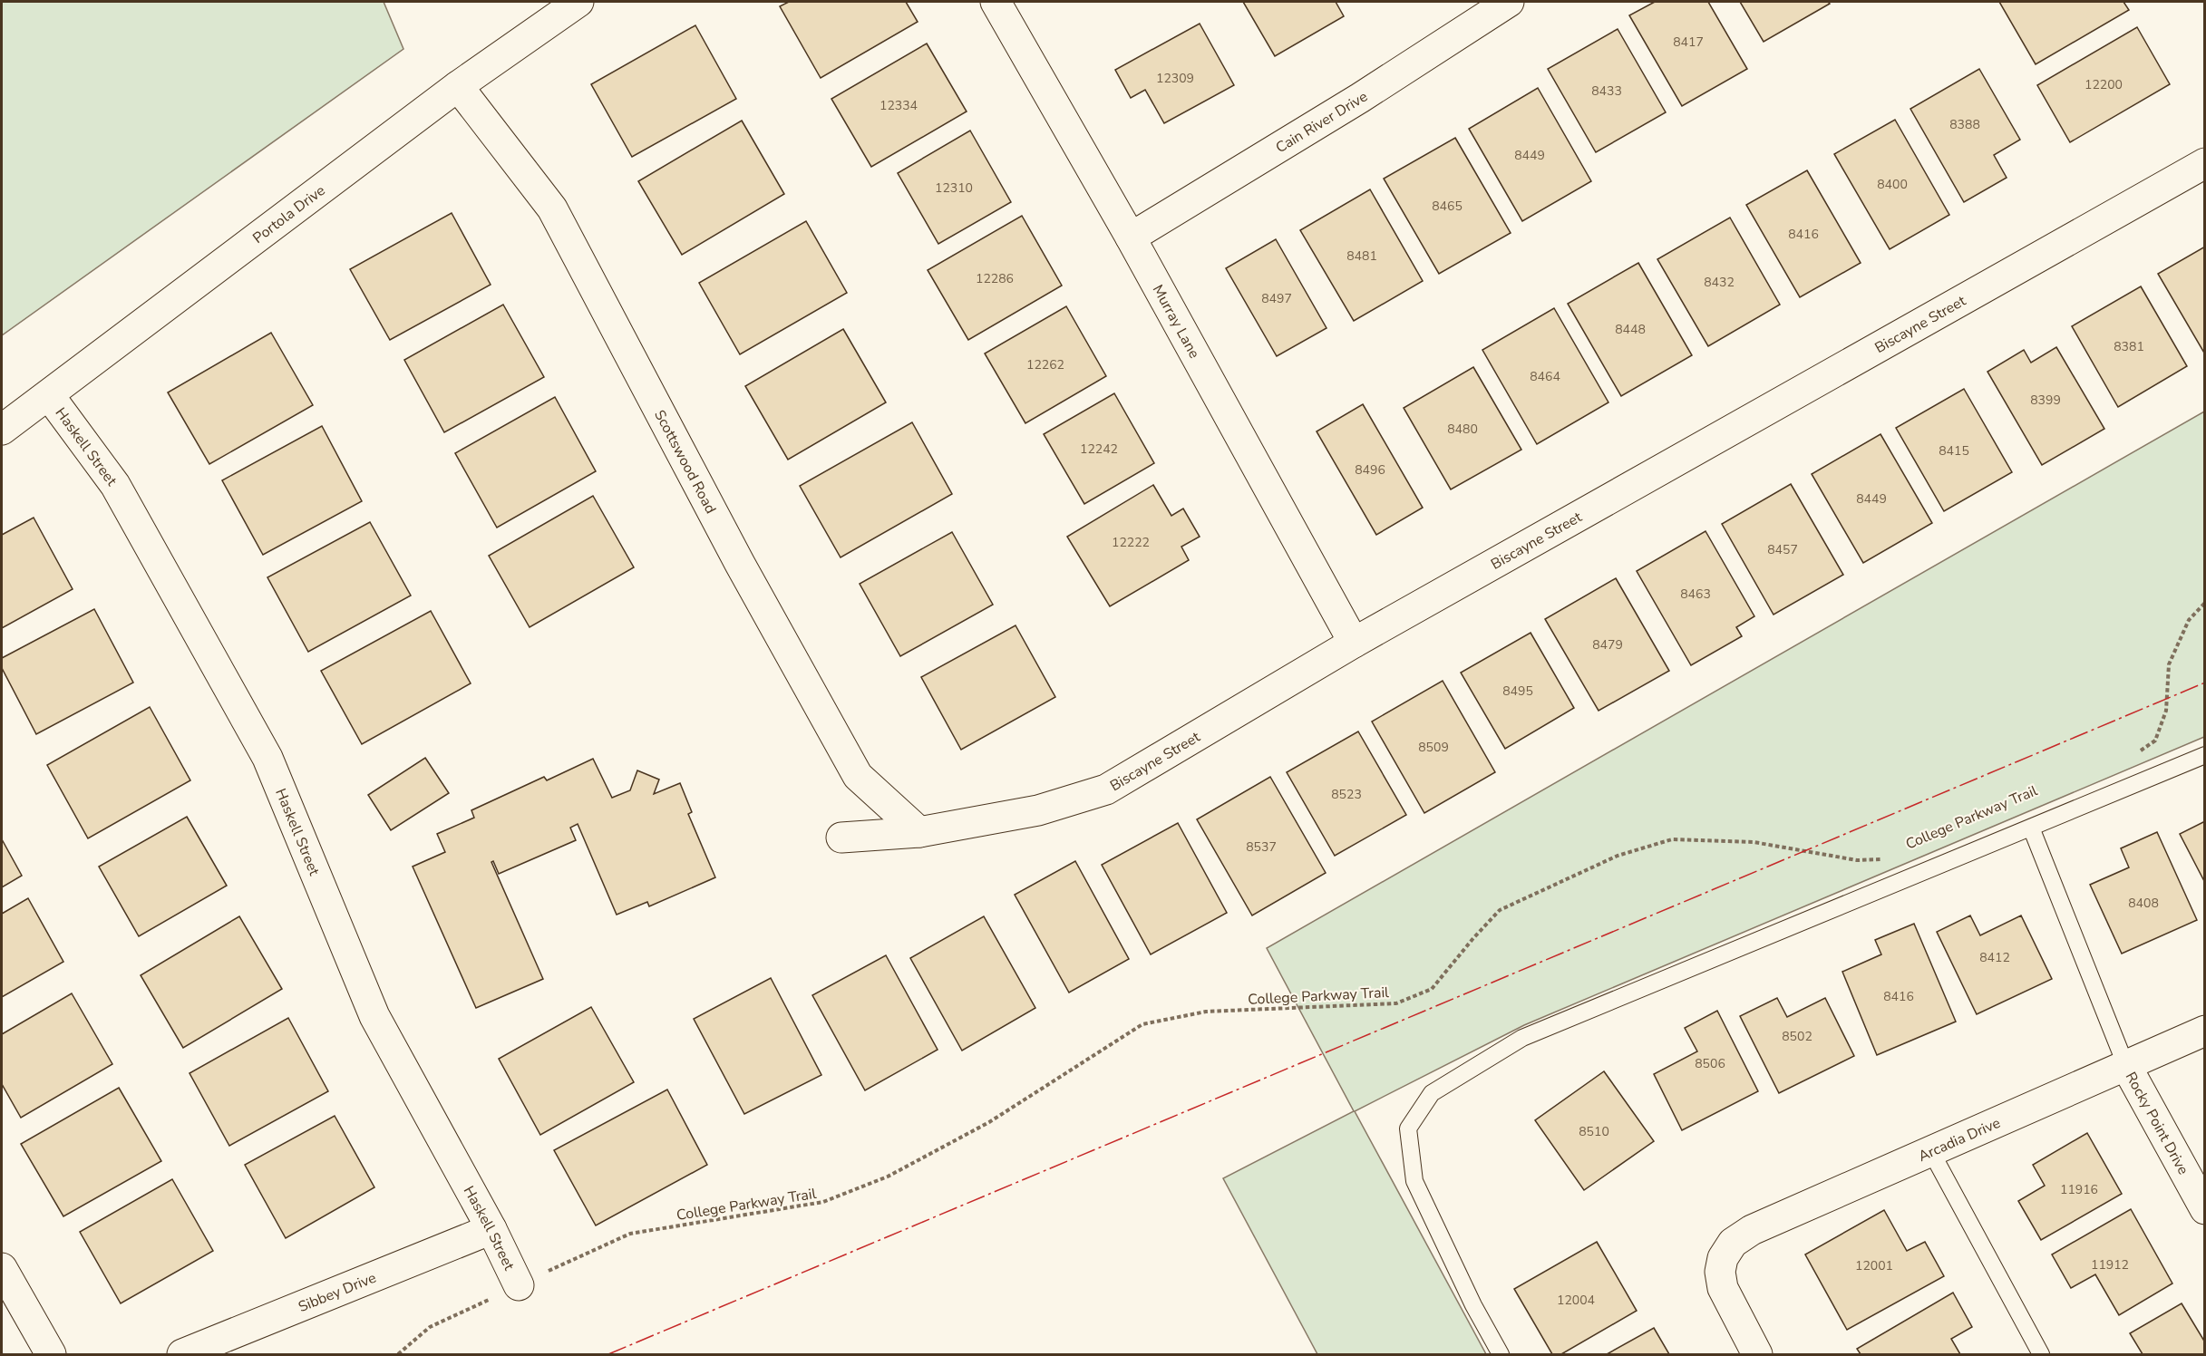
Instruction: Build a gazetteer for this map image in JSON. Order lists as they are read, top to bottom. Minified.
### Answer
{"streets":{"street":["Cain River Drive","Portola Drive","Murray Lane","Biscayne Street","Haskell Street","Scottswood Road","Rocky Point Drive","Arcadia Drive","Sibbey Drive"],"path":["College Parkway Trail"]},"crossings":[["Cain River Drive","Murray Lane"],["Portola Drive","Haskell Street"],["Portola Drive","Scottswood Road"],["Murray Lane","Biscayne Street"],["Biscayne Street","Scottswood Road"],["Haskell Street","College Parkway Trail"],["Haskell Street","Sibbey Drive"],["Rocky Point Drive","Arcadia Drive"]],"house_numbers":["8417","12309","12200","8433","12334","8388","8449","8400","12310","8465","8416","8481","12286","8432","8497","8448","8381","12262","8464","8399","8480","12242","8415","8496","8449","12222","8457","8463","8479","8495","8509","8523","8537","8408","8412","8416","8502","8506","8510","11916","11912","12001","12004"]}
